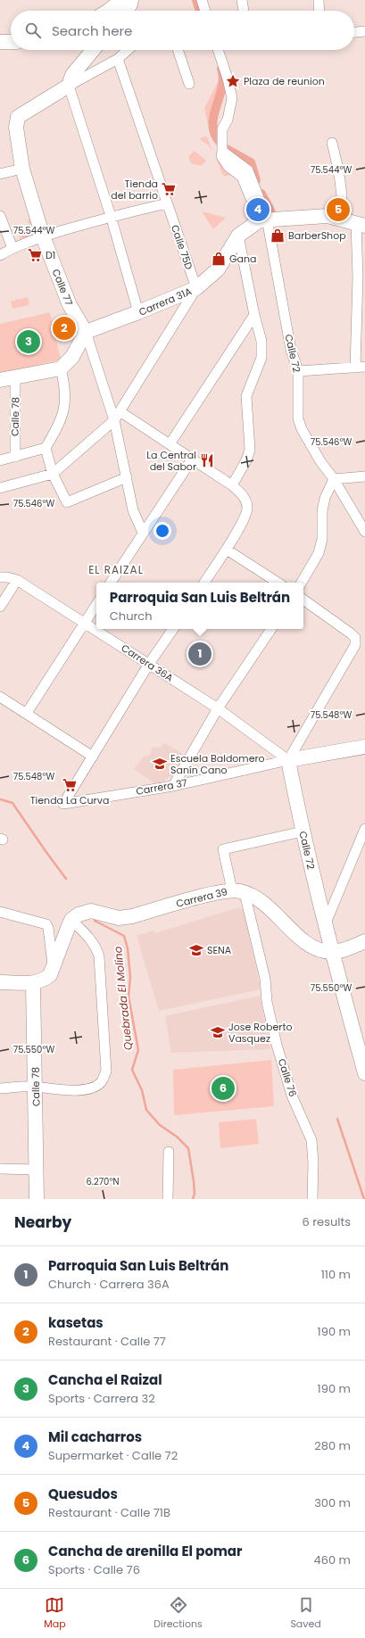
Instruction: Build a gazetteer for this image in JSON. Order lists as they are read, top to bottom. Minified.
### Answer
{"streets":{"street":["Calle 75D","Calle 77","Carrera 31A","Calle 72","Calle 78","Carrera 36A","Carrera 37","Carrera 39","Calle 76"]},"crossings":[["Calle 75D","Carrera 31A"],["Calle 77","Carrera 31A"],["Carrera 31A","Calle 72"],["Calle 72","Carrera 36A"],["Calle 72","Carrera 37"],["Calle 72","Calle 76"],["Carrera 36A","Carrera 37"],["Carrera 39","Calle 76"]],"districts":["EL RAIZAL"],"water":["Quebrada El Molino"],"places":{"place":["Plaza de reunion"],"supermarket":["Tienda del barrio","D1","Tienda La Curva"],"shop":["BarberShop","Gana"],"restaurant":["La Central del Sabor"],"school or university":["Escuela Baldomero Sanín Cano","SENA","Jose Roberto Vasquez"]},"page":{"search":"Search here","pins":["4","5","2","3","1","6"],"popup":["Parroquia San Luis Beltrán","Church"],"heading":["Nearby","6 results"],"list":[{"mark":"1","name":"Parroquia San Luis Beltrán","note":"Church · Carrera 36A","value":"110 m"},{"mark":"2","name":"kasetas","note":"Restaurant · Calle 77","value":"190 m"},{"mark":"3","name":"Cancha el Raizal","note":"Sports · Carrera 32","value":"190 m"},{"mark":"4","name":"Mil cacharros","note":"Supermarket · Calle 72","value":"280 m"},{"mark":"5","name":"Quesudos","note":"Restaurant · Calle 71B","value":"300 m"},{"mark":"6","name":"Cancha de arenilla El pomar","note":"Sports · Calle 76","value":"460 m"}],"nav":["Map","Directions","Saved"]},"coordinates":["75.544°W","75.546°W","75.548°W","75.550°W","6.270°N"]}
